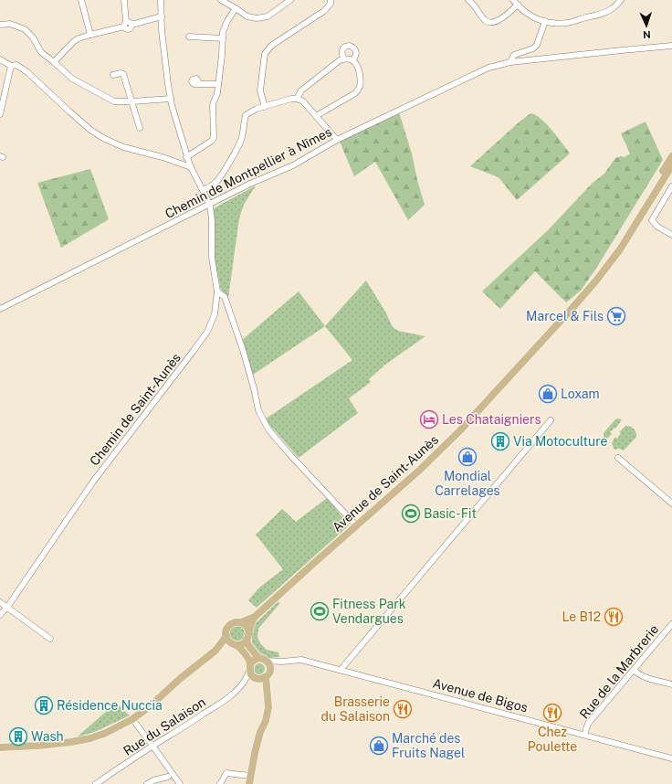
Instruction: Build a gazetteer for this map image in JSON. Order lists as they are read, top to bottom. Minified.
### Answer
{"streets":{"main road":["Avenue de Saint-Aunès"],"street":["Chemin de Montpellier à Nîmes","Chemin de Saint-Aunès","Rue de la Marbrerie","Avenue de Bigos","Rue du Salaison"]},"crossings":[["Chemin de Montpellier à Nîmes","Chemin de Saint-Aunès"],["Rue de la Marbrerie","Avenue de Bigos"],["Avenue de Bigos","Rue du Salaison"]],"places":{"supermarket":["Marcel & Fils"],"shop":["Loxam","Mondial Carrelages","Marché des Fruits Nagel"],"hotel":["Les Chataigniers"],"building":["Via Motoculture","Résidence Nuccia","Wash"],"sports":["Basic-Fit","Fitness Park Vendargues"],"restaurant":["Le B12","Brasserie du Salaison","Chez Poulette"]},"north":"bottom"}
